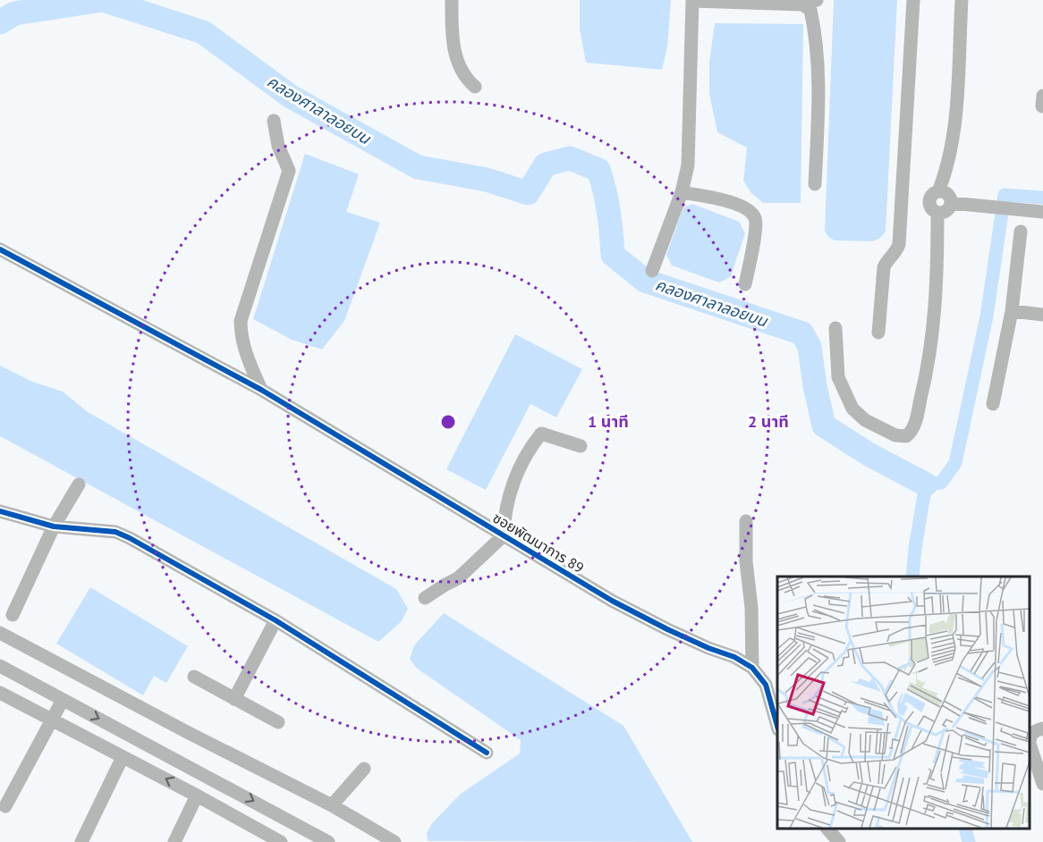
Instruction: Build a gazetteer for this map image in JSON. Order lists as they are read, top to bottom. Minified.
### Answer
{"streets":{"street":["ซอยพัฒนาการ 89"]},"water":["คลองศาลาลอยบน"],"rings":["1 นาที","2 นาที"]}
